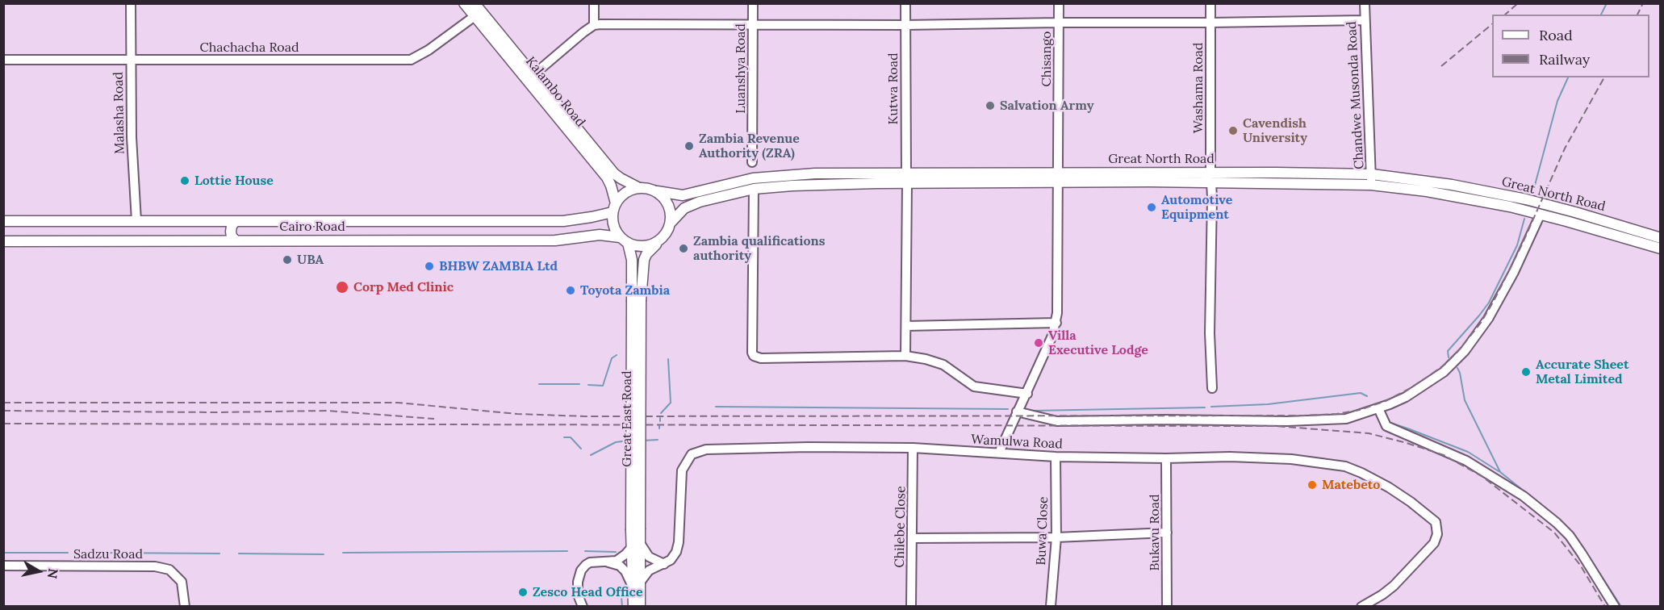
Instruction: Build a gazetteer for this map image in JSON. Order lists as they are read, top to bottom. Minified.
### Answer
{"streets":{"main road":["Kalambo Road","Great North Road","Cairo Road","Great East Road"],"street":["Chachacha Road","Chisango","Luanshya Road","Washama Road","Kutwa Road","Chandwe Musonda Road","Malasha Road","Wamulwa Road","Chilebe Close","Buwa Close","Bukavu Road","Sadzu Road"]},"crossings":[["Chachacha Road","Kalambo Road"],["Chachacha Road","Malasha Road"],["Chisango","Great North Road"],["Chisango","Wamulwa Road"],["Washama Road","Great North Road"],["Kutwa Road","Great North Road"],["Kalambo Road","Great North Road"],["Kalambo Road","Cairo Road"],["Kalambo Road","Great East Road"],["Chandwe Musonda Road","Great North Road"],["Malasha Road","Cairo Road"],["Great North Road","Cairo Road"],["Great North Road","Great East Road"],["Cairo Road","Great East Road"],["Great East Road","Wamulwa Road"],["Wamulwa Road","Chilebe Close"],["Wamulwa Road","Buwa Close"],["Wamulwa Road","Bukavu Road"]],"places":["Salvation Army","Cavendish University","Zambia Revenue Authority (ZRA)","Lottie House","Automotive Equipment","Zambia qualifications authority","UBA","BHBW ZAMBIA Ltd","Corp Med Clinic","Toyota Zambia","Villa Executive Lodge","Accurate Sheet Metal Limited","Matebeto","Zesco Head Office"],"legend":["Road","Railway"],"north":"right"}
